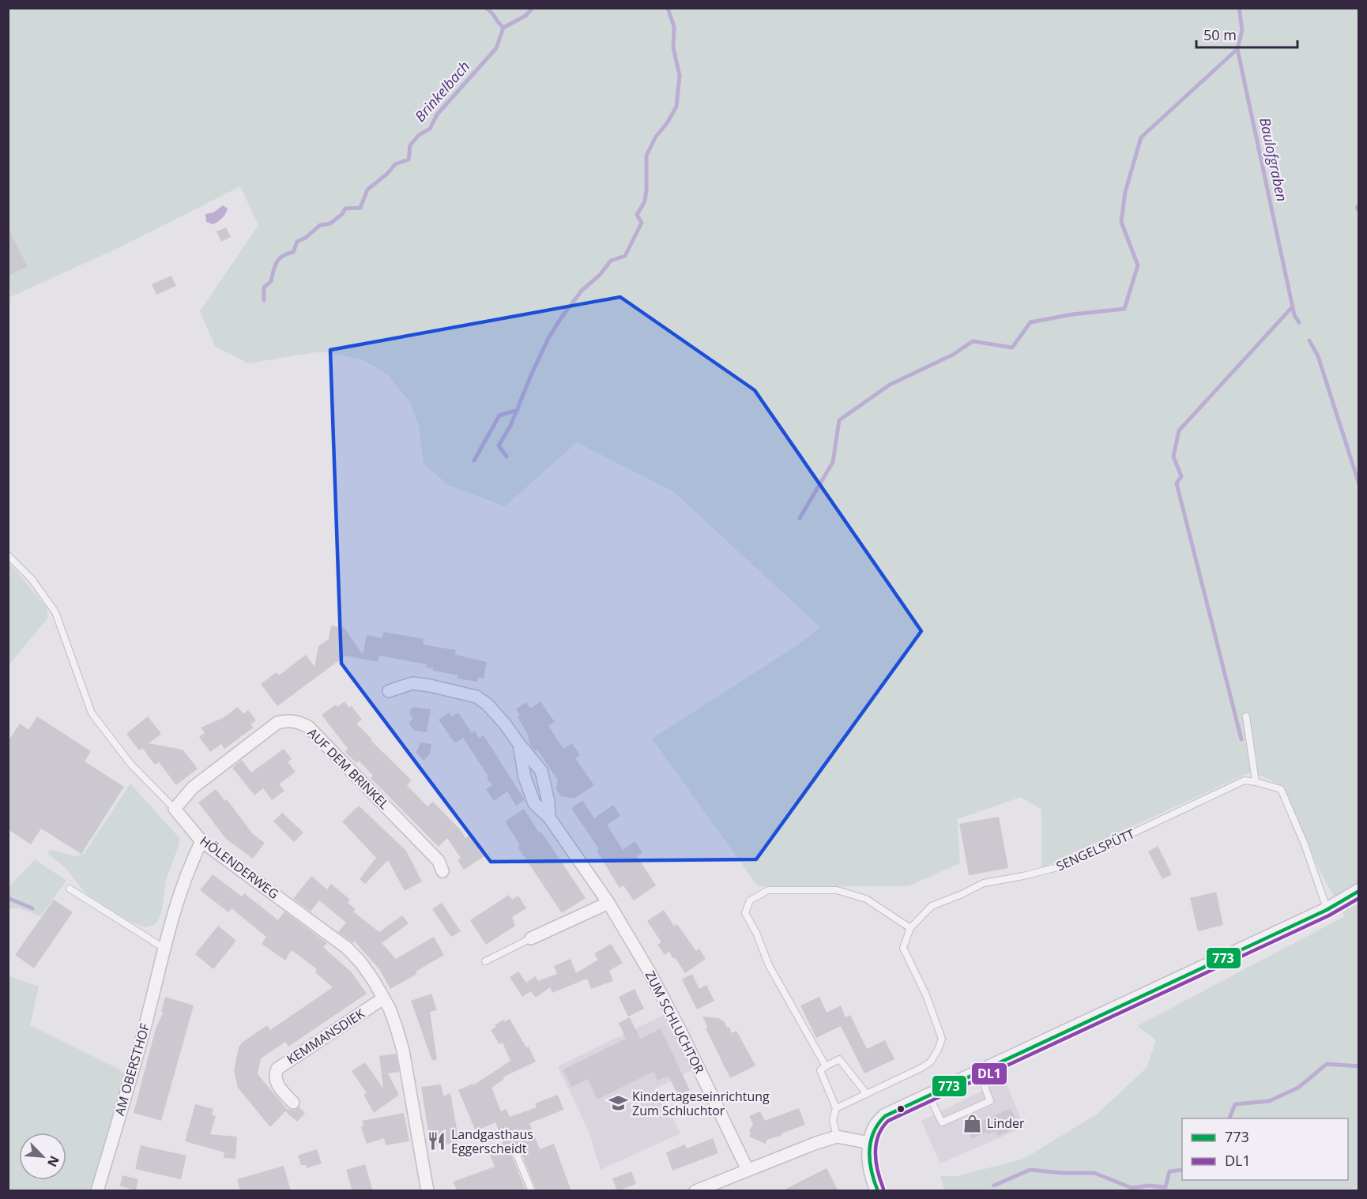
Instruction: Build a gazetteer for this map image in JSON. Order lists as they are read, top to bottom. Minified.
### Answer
{"streets":{"street":["AUF DEM BRINKEL","HÖLENDERWEG","ZUM SCHLUCHTOR","KEMMANSDIEK","AM OBERSTHOF"],"lane":["SENGELSPÜTT"]},"crossings":[["AUF DEM BRINKEL","HÖLENDERWEG"],["HÖLENDERWEG","KEMMANSDIEK"],["HÖLENDERWEG","AM OBERSTHOF"]],"water":["Brinkelbach","Baulofgraben"],"places":{"school or university":["Kindertageseinrichtung Zum Schluchtor"],"shop":["Linder"],"restaurant":["Landgasthaus Eggerscheidt"]},"lines":["transit line 773","transit line DL1"],"legend":["773","DL1"],"scale_bar":"50 m","north":"bottom right"}
